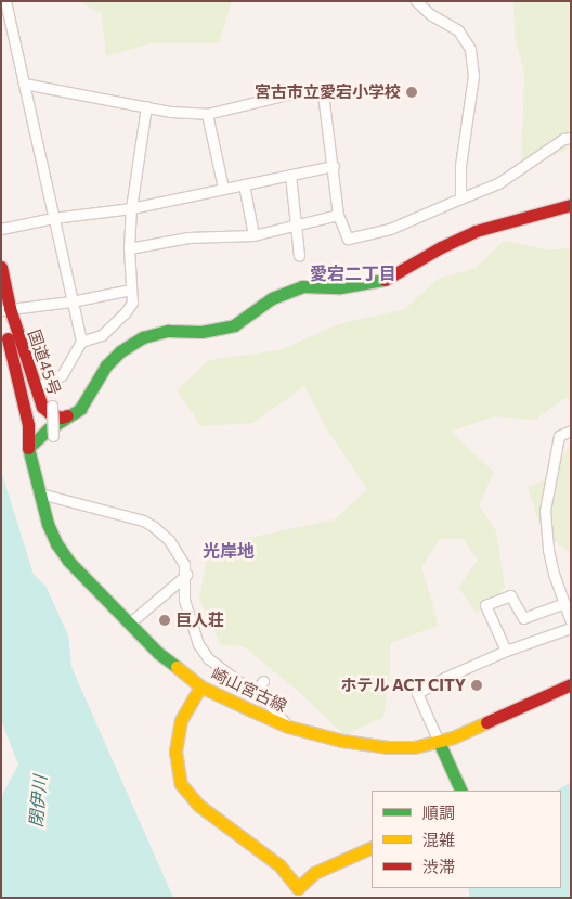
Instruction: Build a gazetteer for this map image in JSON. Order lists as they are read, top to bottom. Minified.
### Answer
{"streets":{"main road":["国道45号","崎山宮古線"]},"crossings":[["国道45号","崎山宮古線"]],"districts":["愛宕二丁目","光岸地"],"water":["閉伊川"],"places":["宮古市立愛宕小学校","巨人荘","ホテル ACT CITY"],"legend":["順調","混雑","渋滞"]}
